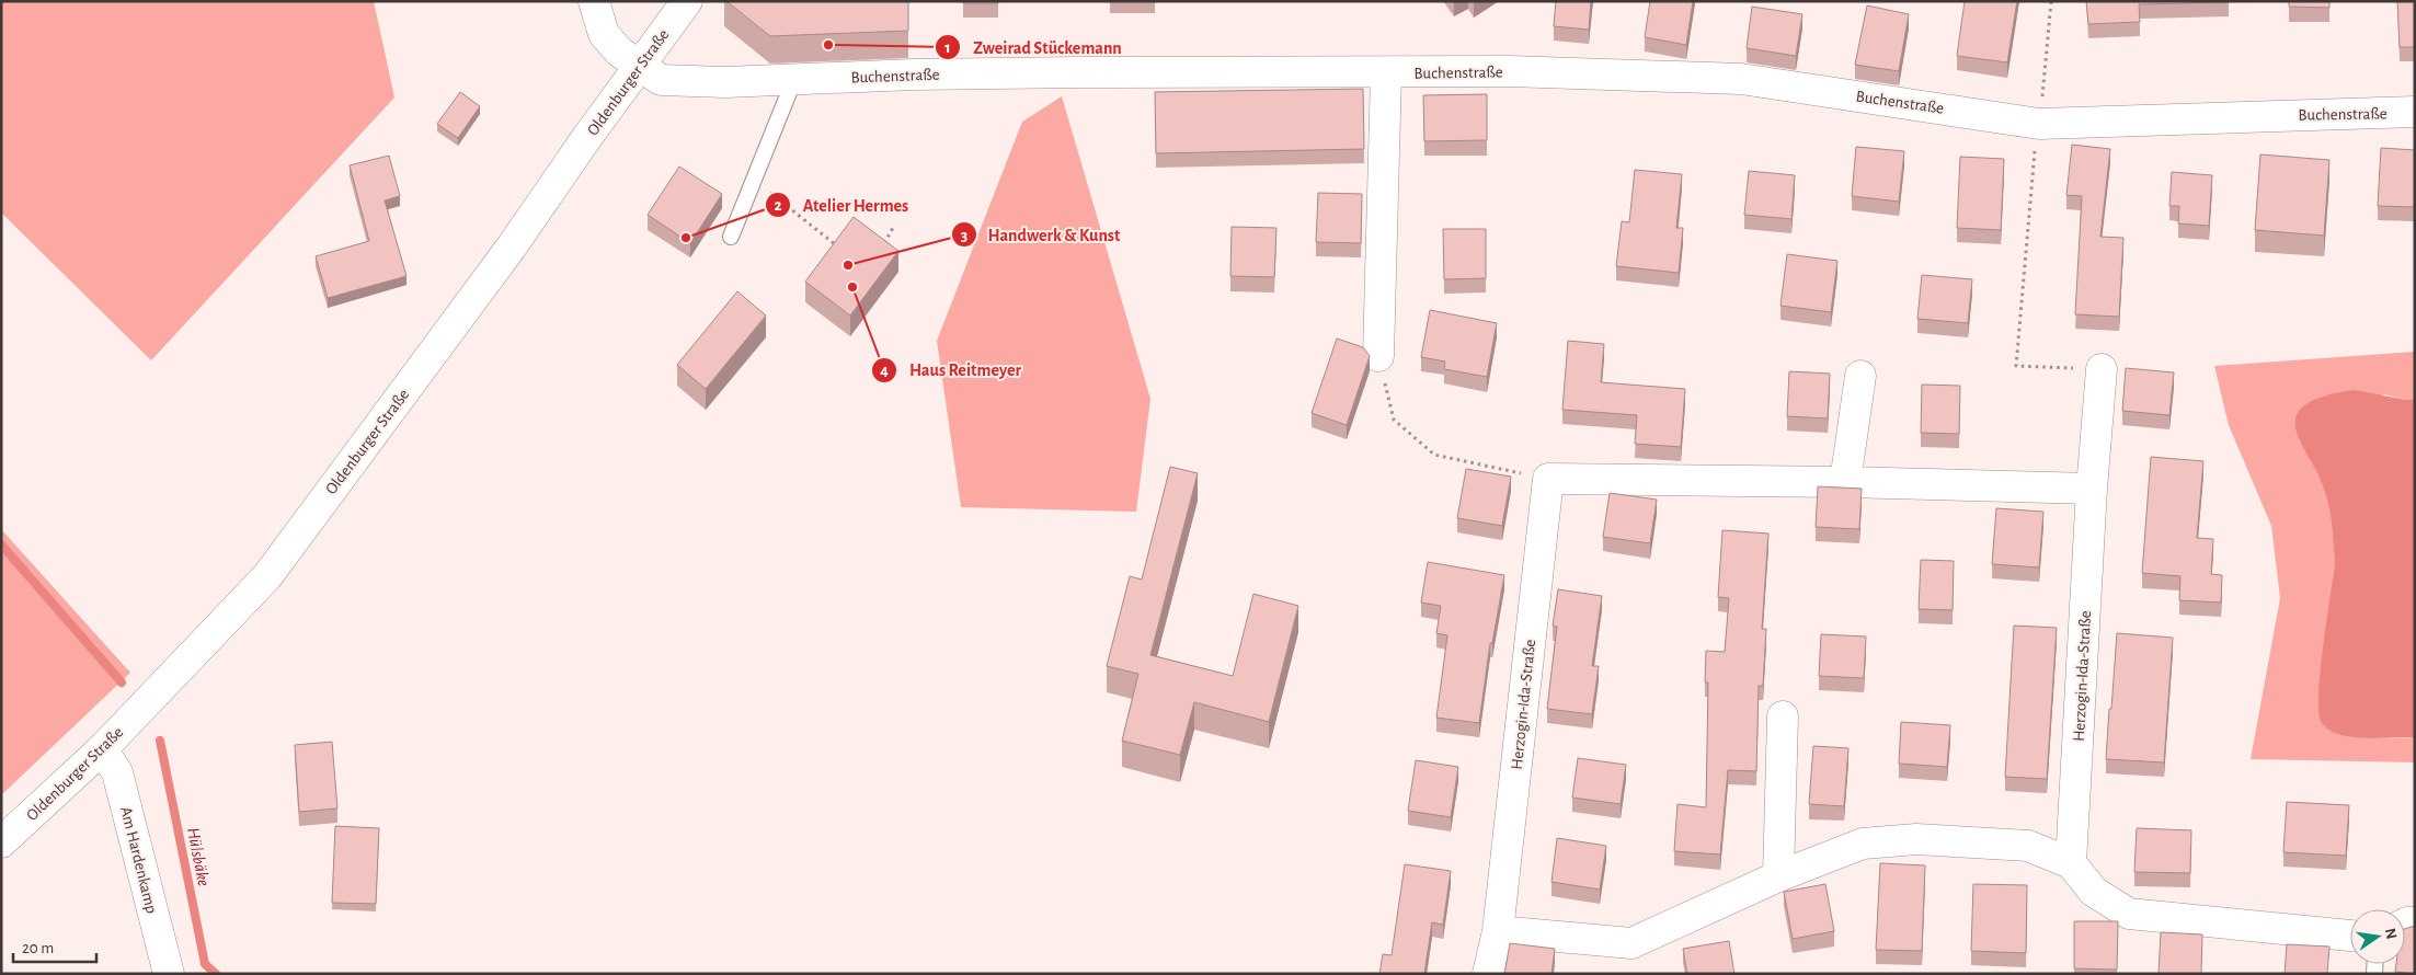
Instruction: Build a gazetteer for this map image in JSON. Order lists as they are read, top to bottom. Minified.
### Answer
{"streets":{"street":["Buchenstraße","Oldenburger Straße","Herzogin-Ida-Straße","Am Hardenkamp"]},"crossings":[["Buchenstraße","Oldenburger Straße"],["Oldenburger Straße","Am Hardenkamp"]],"water":["Hülsbäke"],"places":["Zweirad Stückemann","Atelier Hermes","Handwerk & Kunst","Haus Reitmeyer"],"scale_bar":"20 m","north":"right"}
